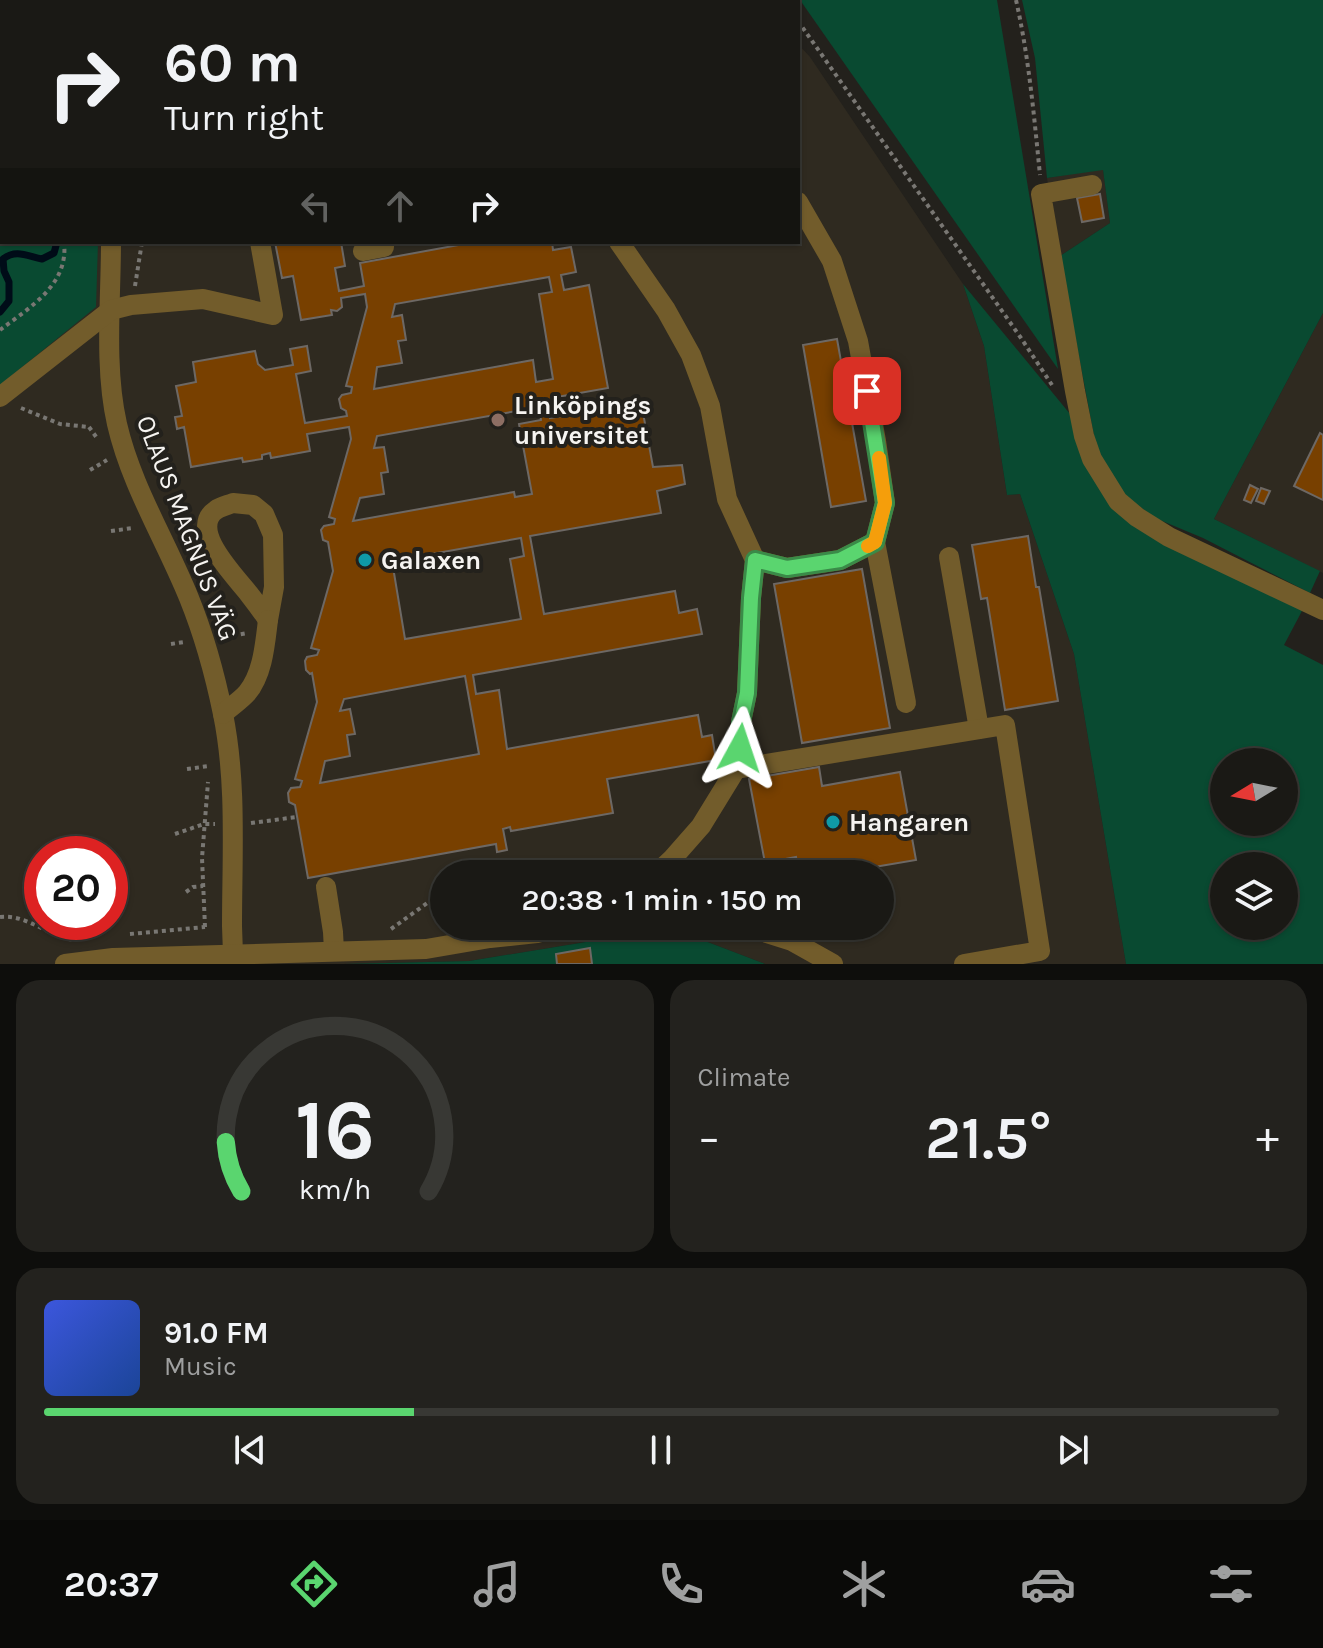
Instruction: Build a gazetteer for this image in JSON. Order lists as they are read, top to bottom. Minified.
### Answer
{"streets":{"street":["OLAUS MAGNUS VÄG"]},"places":["Linköpings universitet","Galaxen","Hangaren"],"north":"left","page":{"turn":["60 m","Turn right"],"limit":"20","trip":"20:38 · 1 min · 150 m","tile":"Climate","heat":["−","21.5°","+"],"song":["91.0 FM","Music"],"tabs":"20:37","gauge":["16","km/h"]}}
